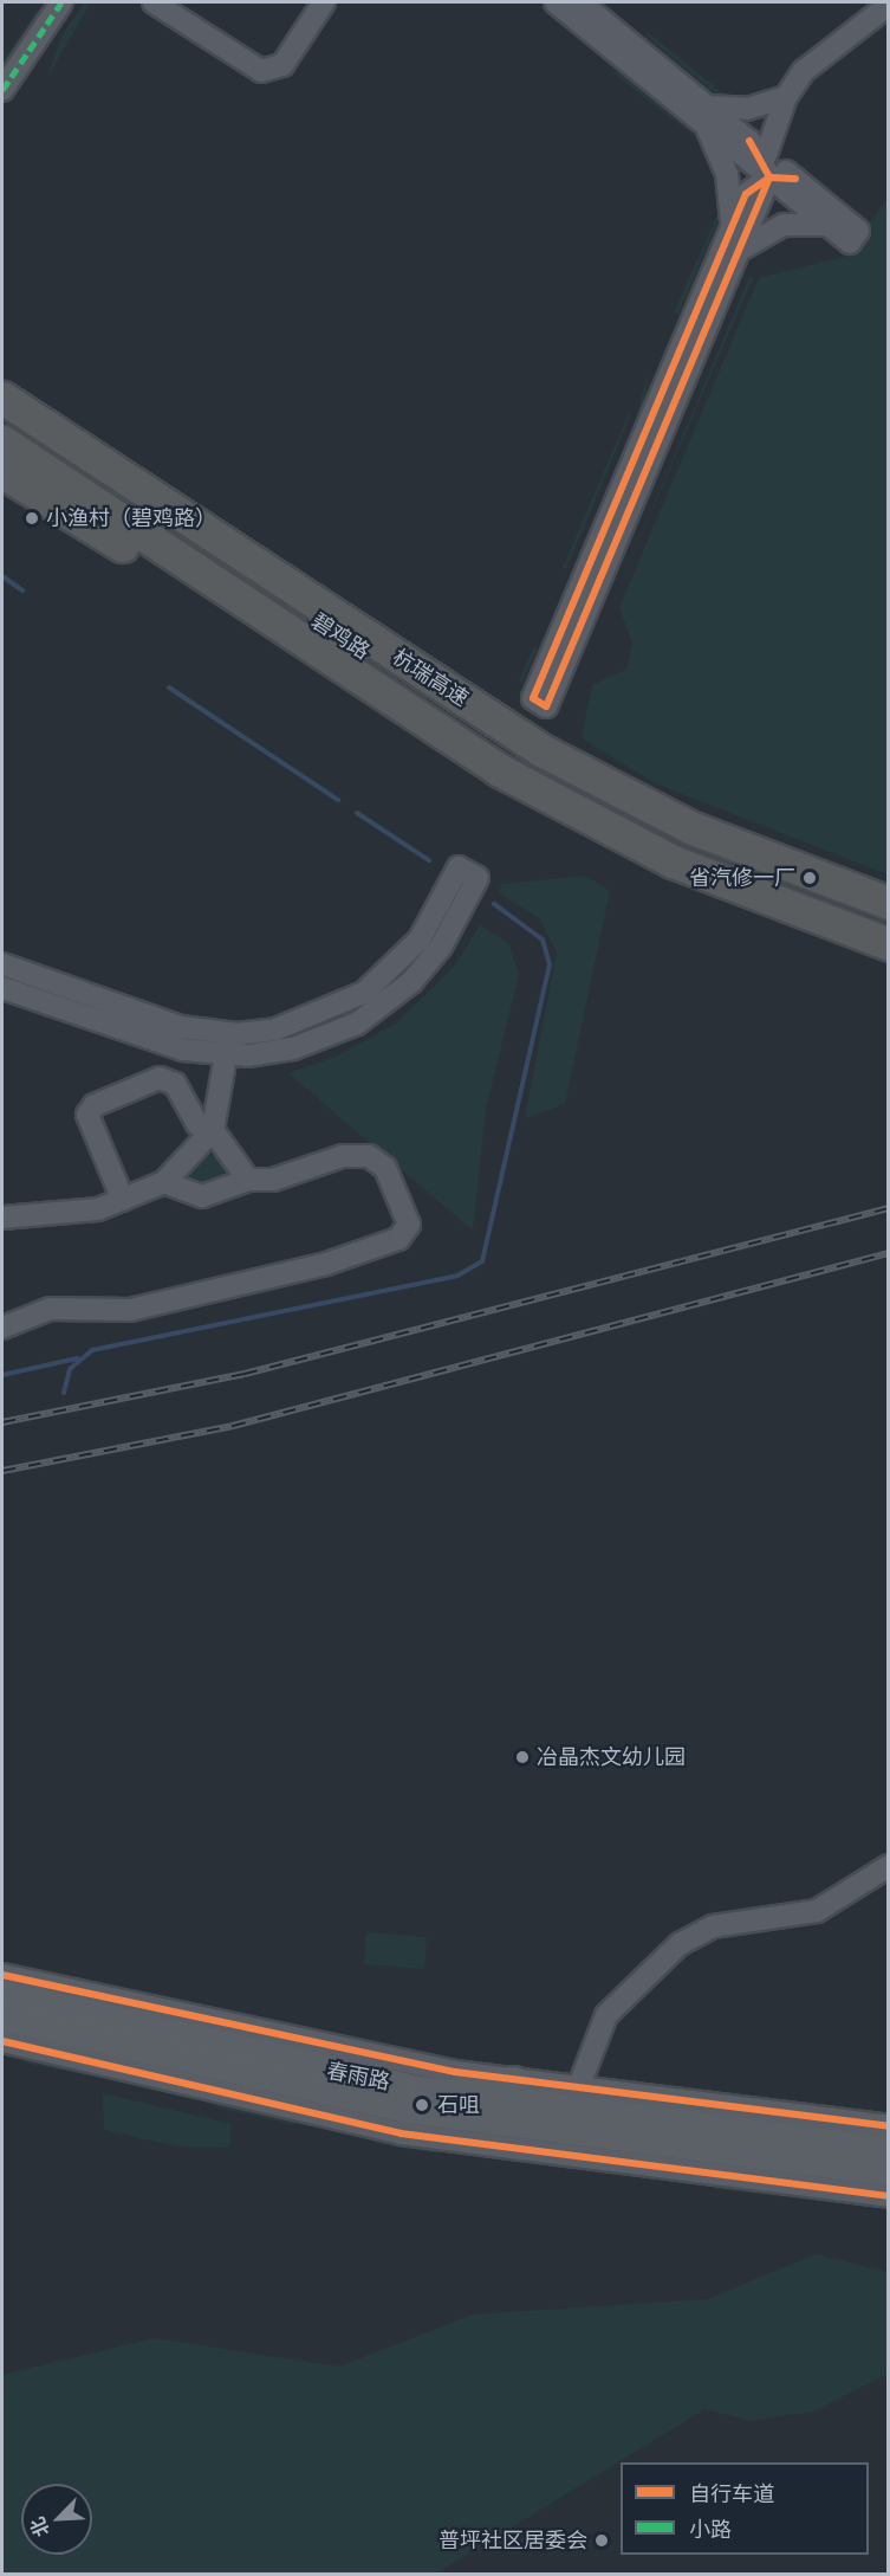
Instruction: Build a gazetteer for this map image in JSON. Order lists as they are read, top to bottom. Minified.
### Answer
{"streets":{"highway":["碧鸡路","杭瑞高速"],"main road":["春雨路"]},"places":["小渔村（碧鸡路）","省汽修一厂","冶晶杰文幼儿园","石咀","普坪社区居委会"],"legend":["自行车道","小路"],"north":"bottom left"}
